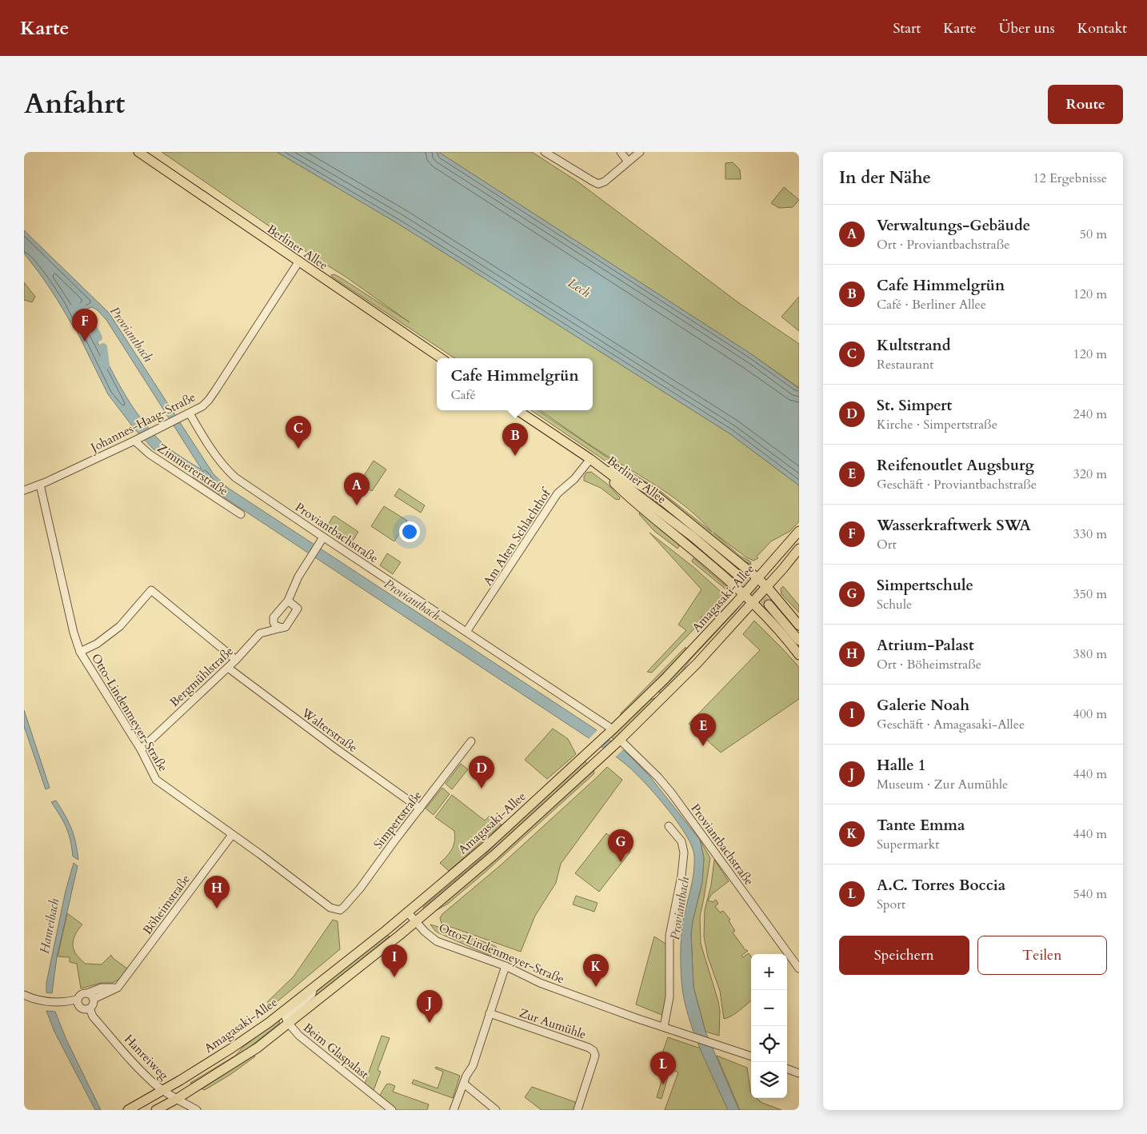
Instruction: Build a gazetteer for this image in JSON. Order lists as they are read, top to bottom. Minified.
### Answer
{"streets":{"main road":["Berliner Allee","Amagasaki-Allee"],"street":["Johannes-Haag-Straße","Zimmererstraße","Proviantbachstraße","Am Alten Schlachthof","Bergmühlstraße","Otto-Lindenmeyer-Straße","Walterstraße","Simpertstraße","Böheimstraße","Zur Aumühle","Beim Glaspalast","Hanreiweg"]},"crossings":[["Berliner Allee","Johannes-Haag-Straße"],["Berliner Allee","Am Alten Schlachthof"],["Johannes-Haag-Straße","Zimmererstraße"],["Johannes-Haag-Straße","Proviantbachstraße"],["Johannes-Haag-Straße","Otto-Lindenmeyer-Straße"],["Proviantbachstraße","Am Alten Schlachthof"],["Proviantbachstraße","Amagasaki-Allee"],["Amagasaki-Allee","Otto-Lindenmeyer-Straße"],["Amagasaki-Allee","Beim Glaspalast"],["Amagasaki-Allee","Hanreiweg"],["Bergmühlstraße","Otto-Lindenmeyer-Straße"],["Bergmühlstraße","Walterstraße"],["Otto-Lindenmeyer-Straße","Simpertstraße"],["Otto-Lindenmeyer-Straße","Böheimstraße"],["Walterstraße","Simpertstraße"],["Böheimstraße","Hanreiweg"]],"water":["Lech","Proviantbach","Hanreibach"],"page":{"header":"Karte","nav":["Start","Karte","Über uns","Kontakt"],"title":"Anfahrt","buttons":["Route",["Speichern","Teilen"]],"heading":["In der Nähe","12 Ergebnisse"],"list":[{"mark":"A","name":"Verwaltungs-Gebäude","note":"Ort · Proviantbachstraße","value":"50 m"},{"mark":"B","name":"Cafe Himmelgrün","note":"Café · Berliner Allee","value":"120 m"},{"mark":"C","name":"Kultstrand","note":"Restaurant","value":"120 m"},{"mark":"D","name":"St. Simpert","note":"Kirche · Simpertstraße","value":"240 m"},{"mark":"E","name":"Reifenoutlet Augsburg","note":"Geschäft · Proviantbachstraße","value":"320 m"},{"mark":"F","name":"Wasserkraftwerk SWA","note":"Ort","value":"330 m"},{"mark":"G","name":"Simpertschule","note":"Schule","value":"350 m"},{"mark":"H","name":"Atrium-Palast","note":"Ort · Böheimstraße","value":"380 m"},{"mark":"I","name":"Galerie Noah","note":"Geschäft · Amagasaki-Allee","value":"400 m"},{"mark":"J","name":"Halle 1","note":"Museum · Zur Aumühle","value":"440 m"},{"mark":"K","name":"Tante Emma","note":"Supermarkt","value":"440 m"},{"mark":"L","name":"A.C. Torres Boccia","note":"Sport","value":"540 m"}],"pins":["F","C","B","A","E","D","G","H","I","K","J","L"],"popup":["Cafe Himmelgrün","Café"],"map_buttons":["+","−"]}}
